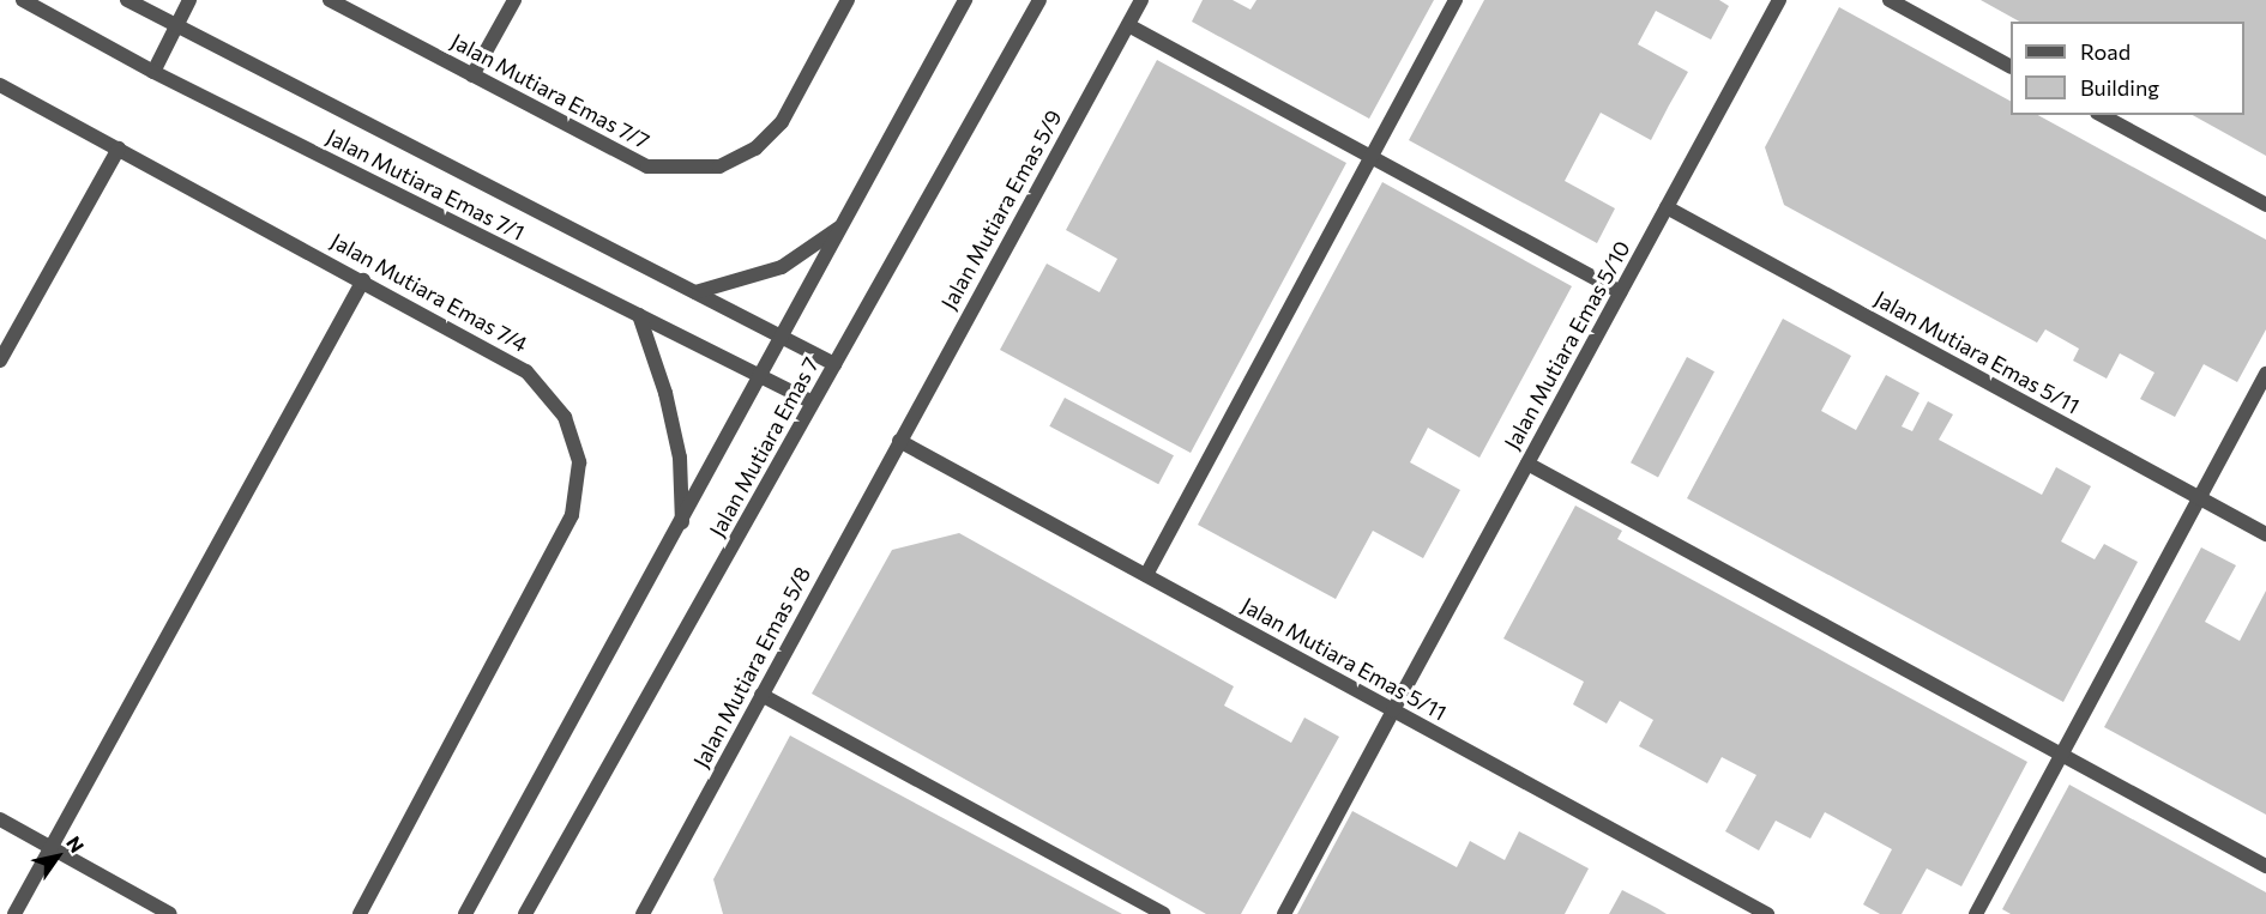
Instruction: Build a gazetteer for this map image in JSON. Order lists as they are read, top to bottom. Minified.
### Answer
{"streets":{"street":["Jalan Mutiara Emas 7/7","Jalan Mutiara Emas 7/1","Jalan Mutiara Emas 5/9","Jalan Mutiara Emas 7/4","Jalan Mutiara Emas 5/10","Jalan Mutiara Emas 5/11","Jalan Mutiara Emas 7","Jalan Mutiara Emas 5/8"]},"crossings":[["Jalan Mutiara Emas 7/1","Jalan Mutiara Emas 7"],["Jalan Mutiara Emas 5/9","Jalan Mutiara Emas 5/11"],["Jalan Mutiara Emas 5/9","Jalan Mutiara Emas 5/8"],["Jalan Mutiara Emas 5/10","Jalan Mutiara Emas 5/11"],["Jalan Mutiara Emas 5/11","Jalan Mutiara Emas 5/8"]],"legend":["Road","Building"],"north":"top right"}
